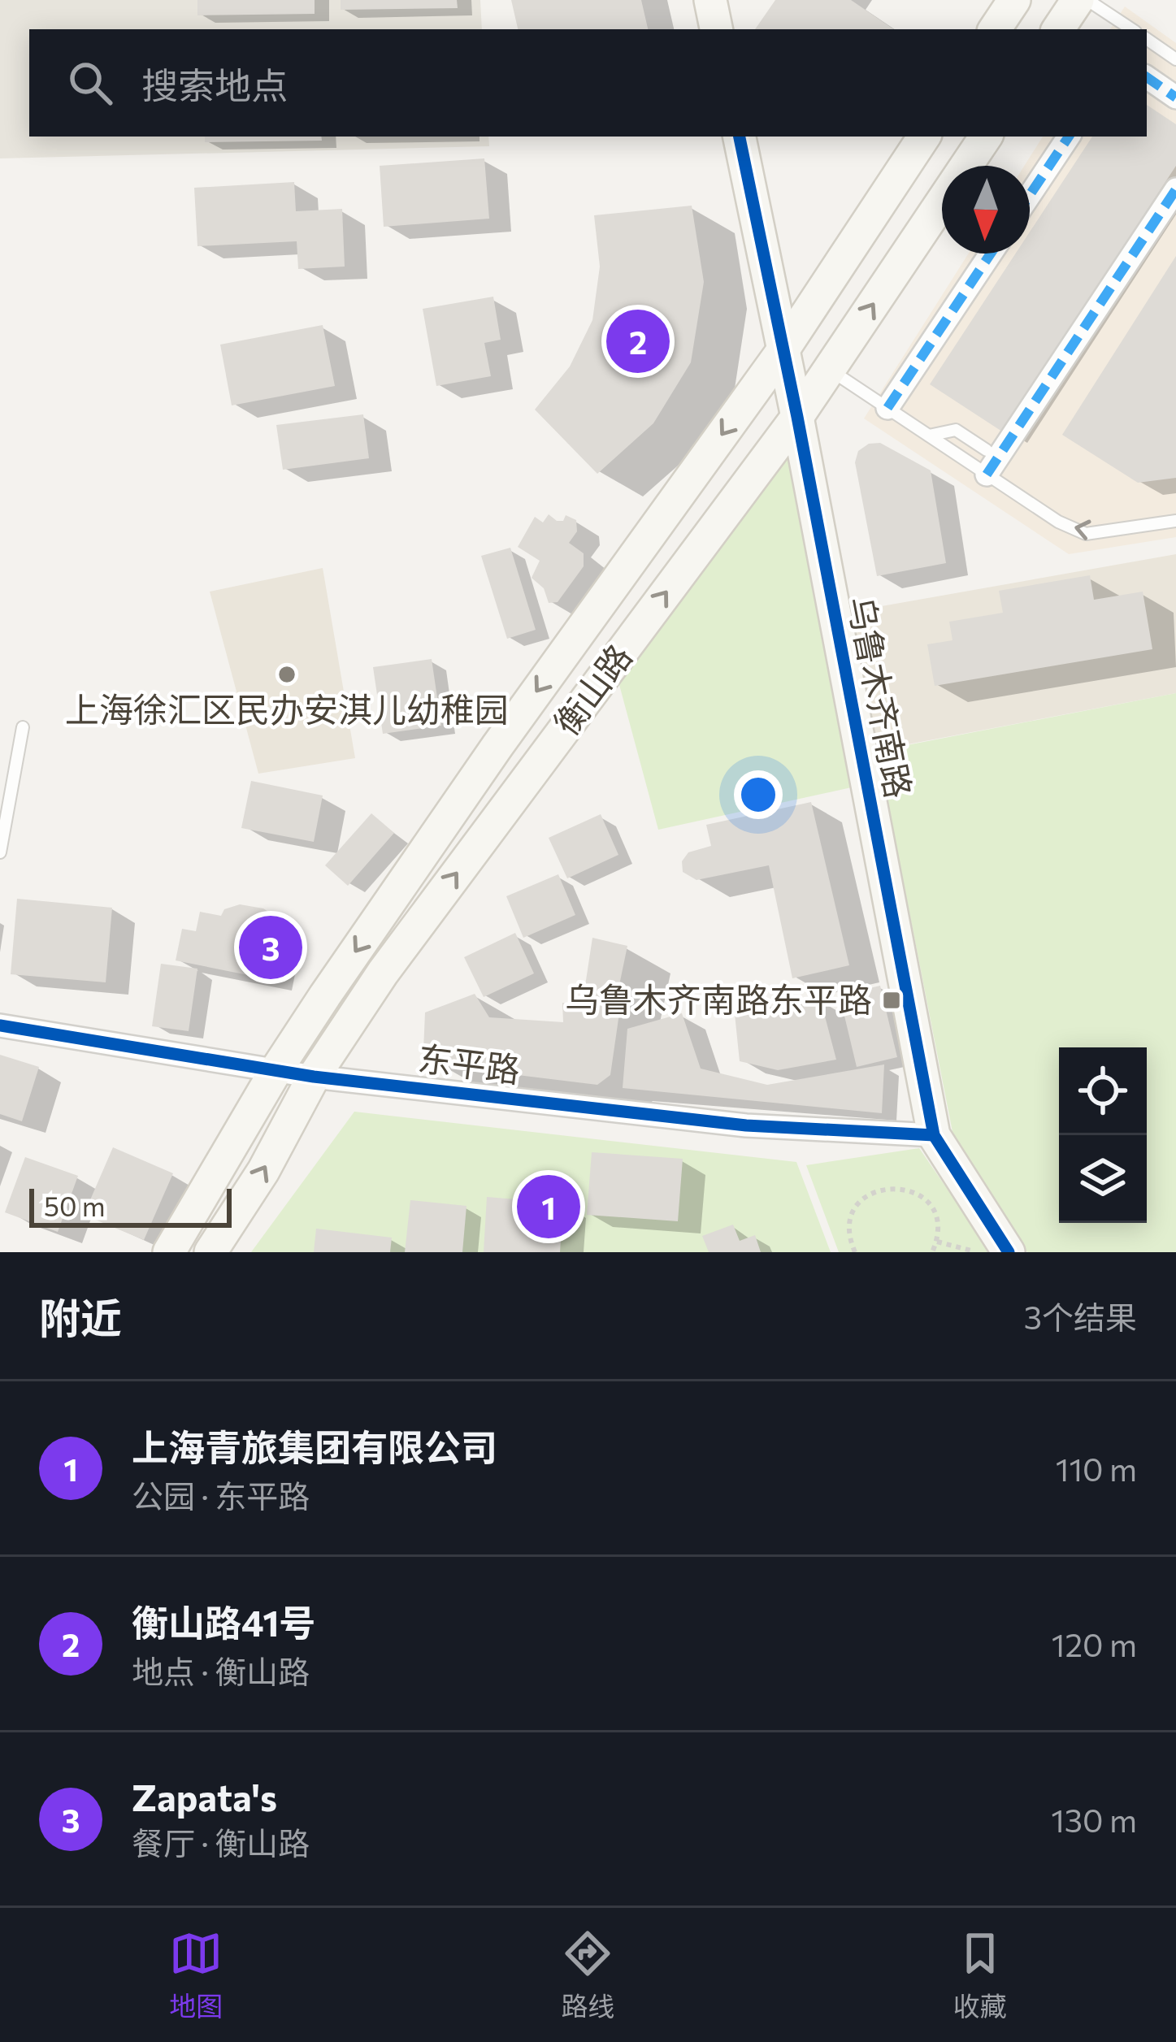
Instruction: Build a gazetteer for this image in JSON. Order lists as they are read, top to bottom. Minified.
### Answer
{"streets":{"main road":["衡山路","乌鲁木齐南路"],"street":["东平路"]},"crossings":[["衡山路","乌鲁木齐南路"],["衡山路","东平路"],["乌鲁木齐南路","东平路"]],"places":{"other":["上海徐汇区民办安淇儿幼稚园"],"transit":["乌鲁木齐南路东平路"]},"scale_bar":"50 m","north":"bottom","page":{"search":"搜索地点","pins":["2","3","1"],"scale":"50 m","heading":["附近","3个结果"],"list":[{"mark":"1","name":"上海青旅集团有限公司","note":"公园 · 东平路","value":"110 m"},{"mark":"2","name":"衡山路41号","note":"地点 · 衡山路","value":"120 m"},{"mark":"3","name":"Zapata's","note":"餐厅 · 衡山路","value":"130 m"}],"nav":["地图","路线","收藏"]}}
